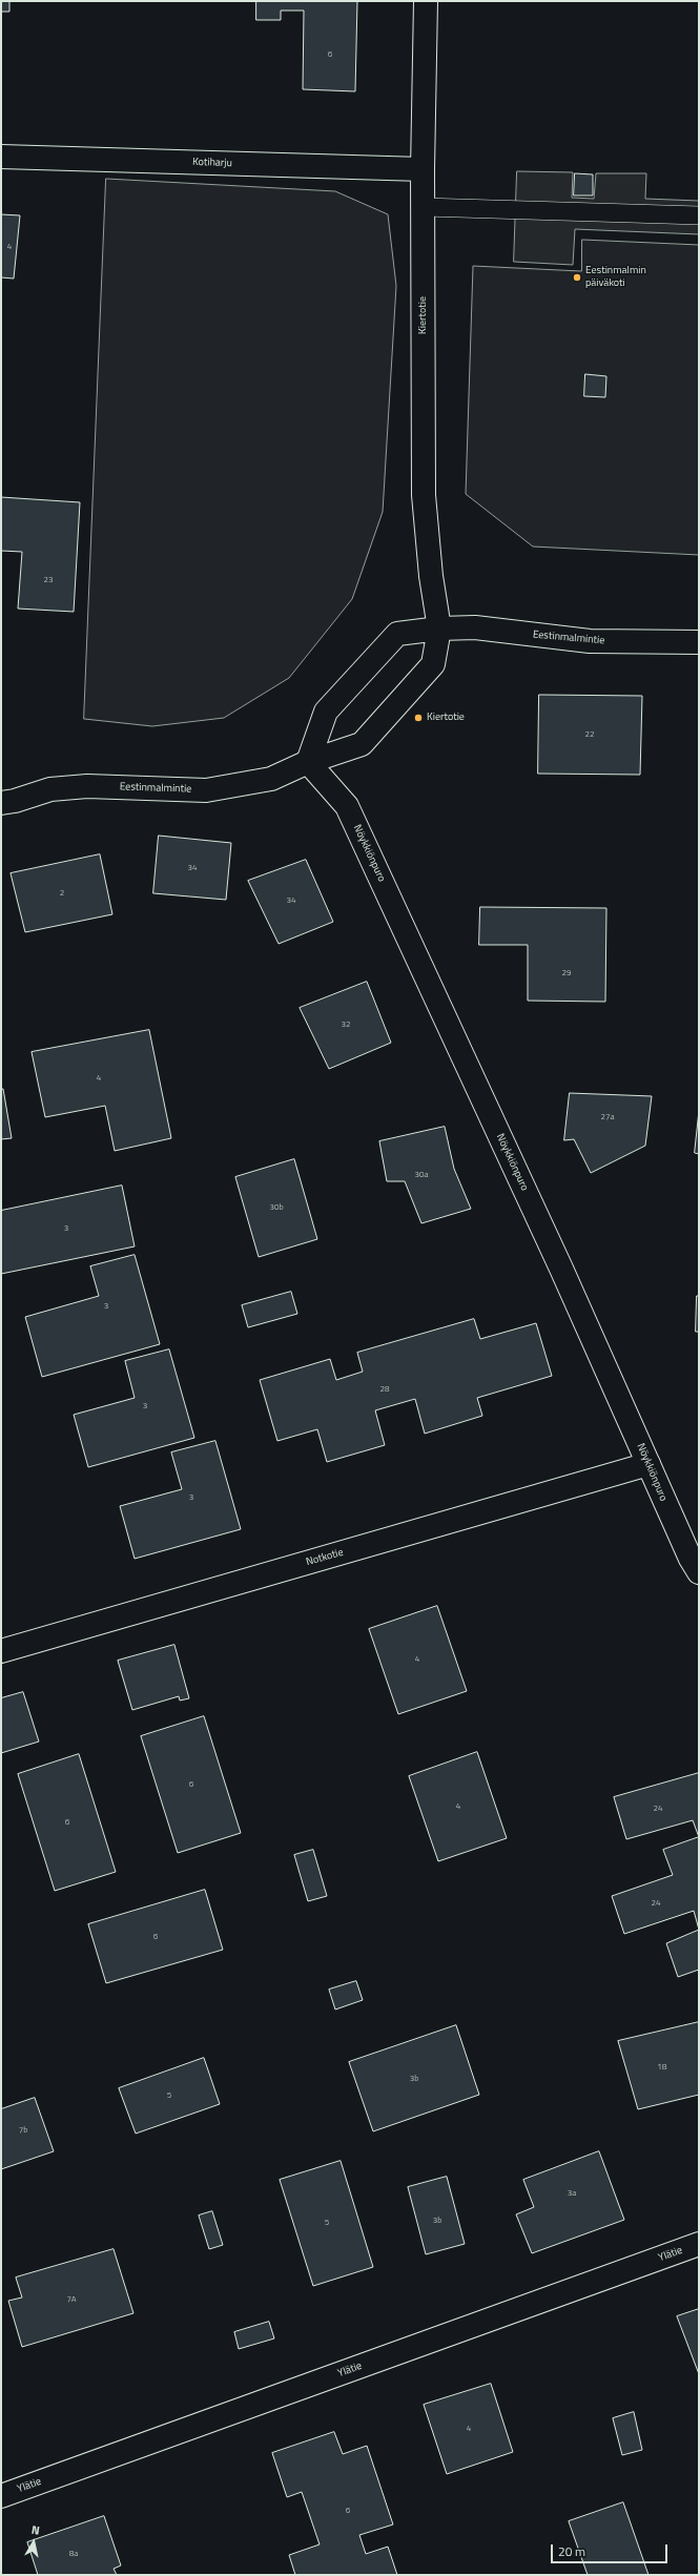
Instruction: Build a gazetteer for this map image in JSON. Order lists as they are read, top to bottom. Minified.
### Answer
{"streets":{"street":["Kotiharju","Kiertotie","Eestinmalmintie","Nöykkiönpuro","Notkotie","Ylätie"]},"crossings":[["Kotiharju","Kiertotie"],["Kiertotie","Eestinmalmintie"],["Eestinmalmintie","Nöykkiönpuro"],["Nöykkiönpuro","Notkotie"]],"places":["Eestinmalmin päiväkoti","Kiertotie"],"house_numbers":["6","4","23","22","34","2","34","29","32","4","27a","30a","30b","3","3","28","3","3","4","6","4","24","6","24","6","1B","3b","5","7b","3a","3b","5","7A","4","6","8a"],"scale_bar":"20 m","north":"top"}
